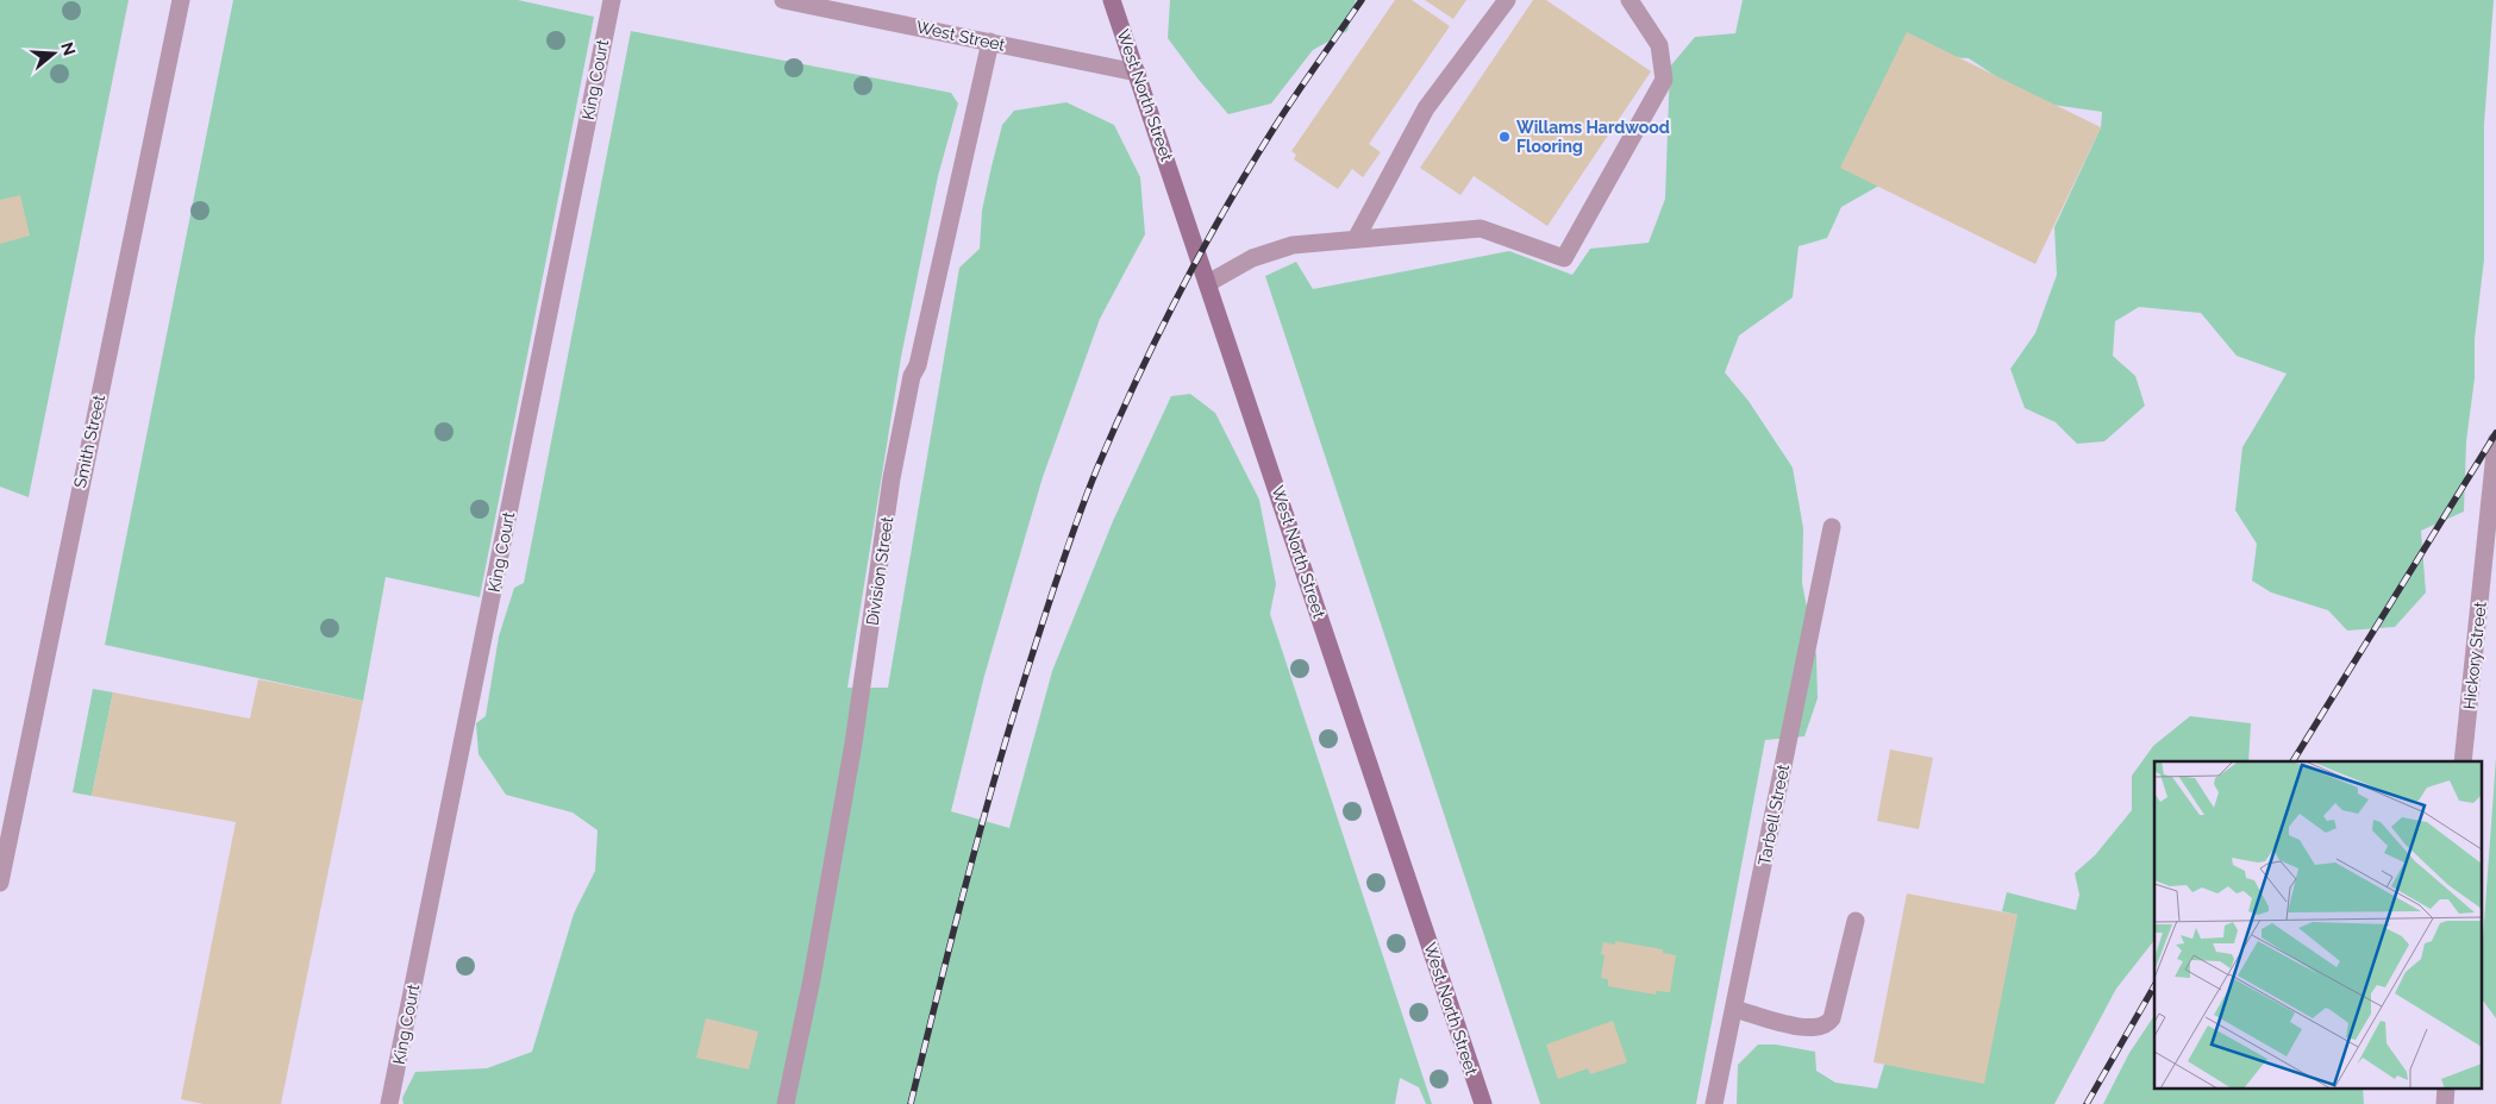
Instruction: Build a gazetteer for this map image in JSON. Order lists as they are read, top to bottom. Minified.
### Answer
{"streets":{"street":["West Street","King Court","West North Street","Smith Street","Division Street","Hickory Street","Tarbell Street"]},"crossings":[["West Street","West North Street"],["West Street","Division Street"]],"places":["Willams Hardwood Flooring"],"north":"right"}
